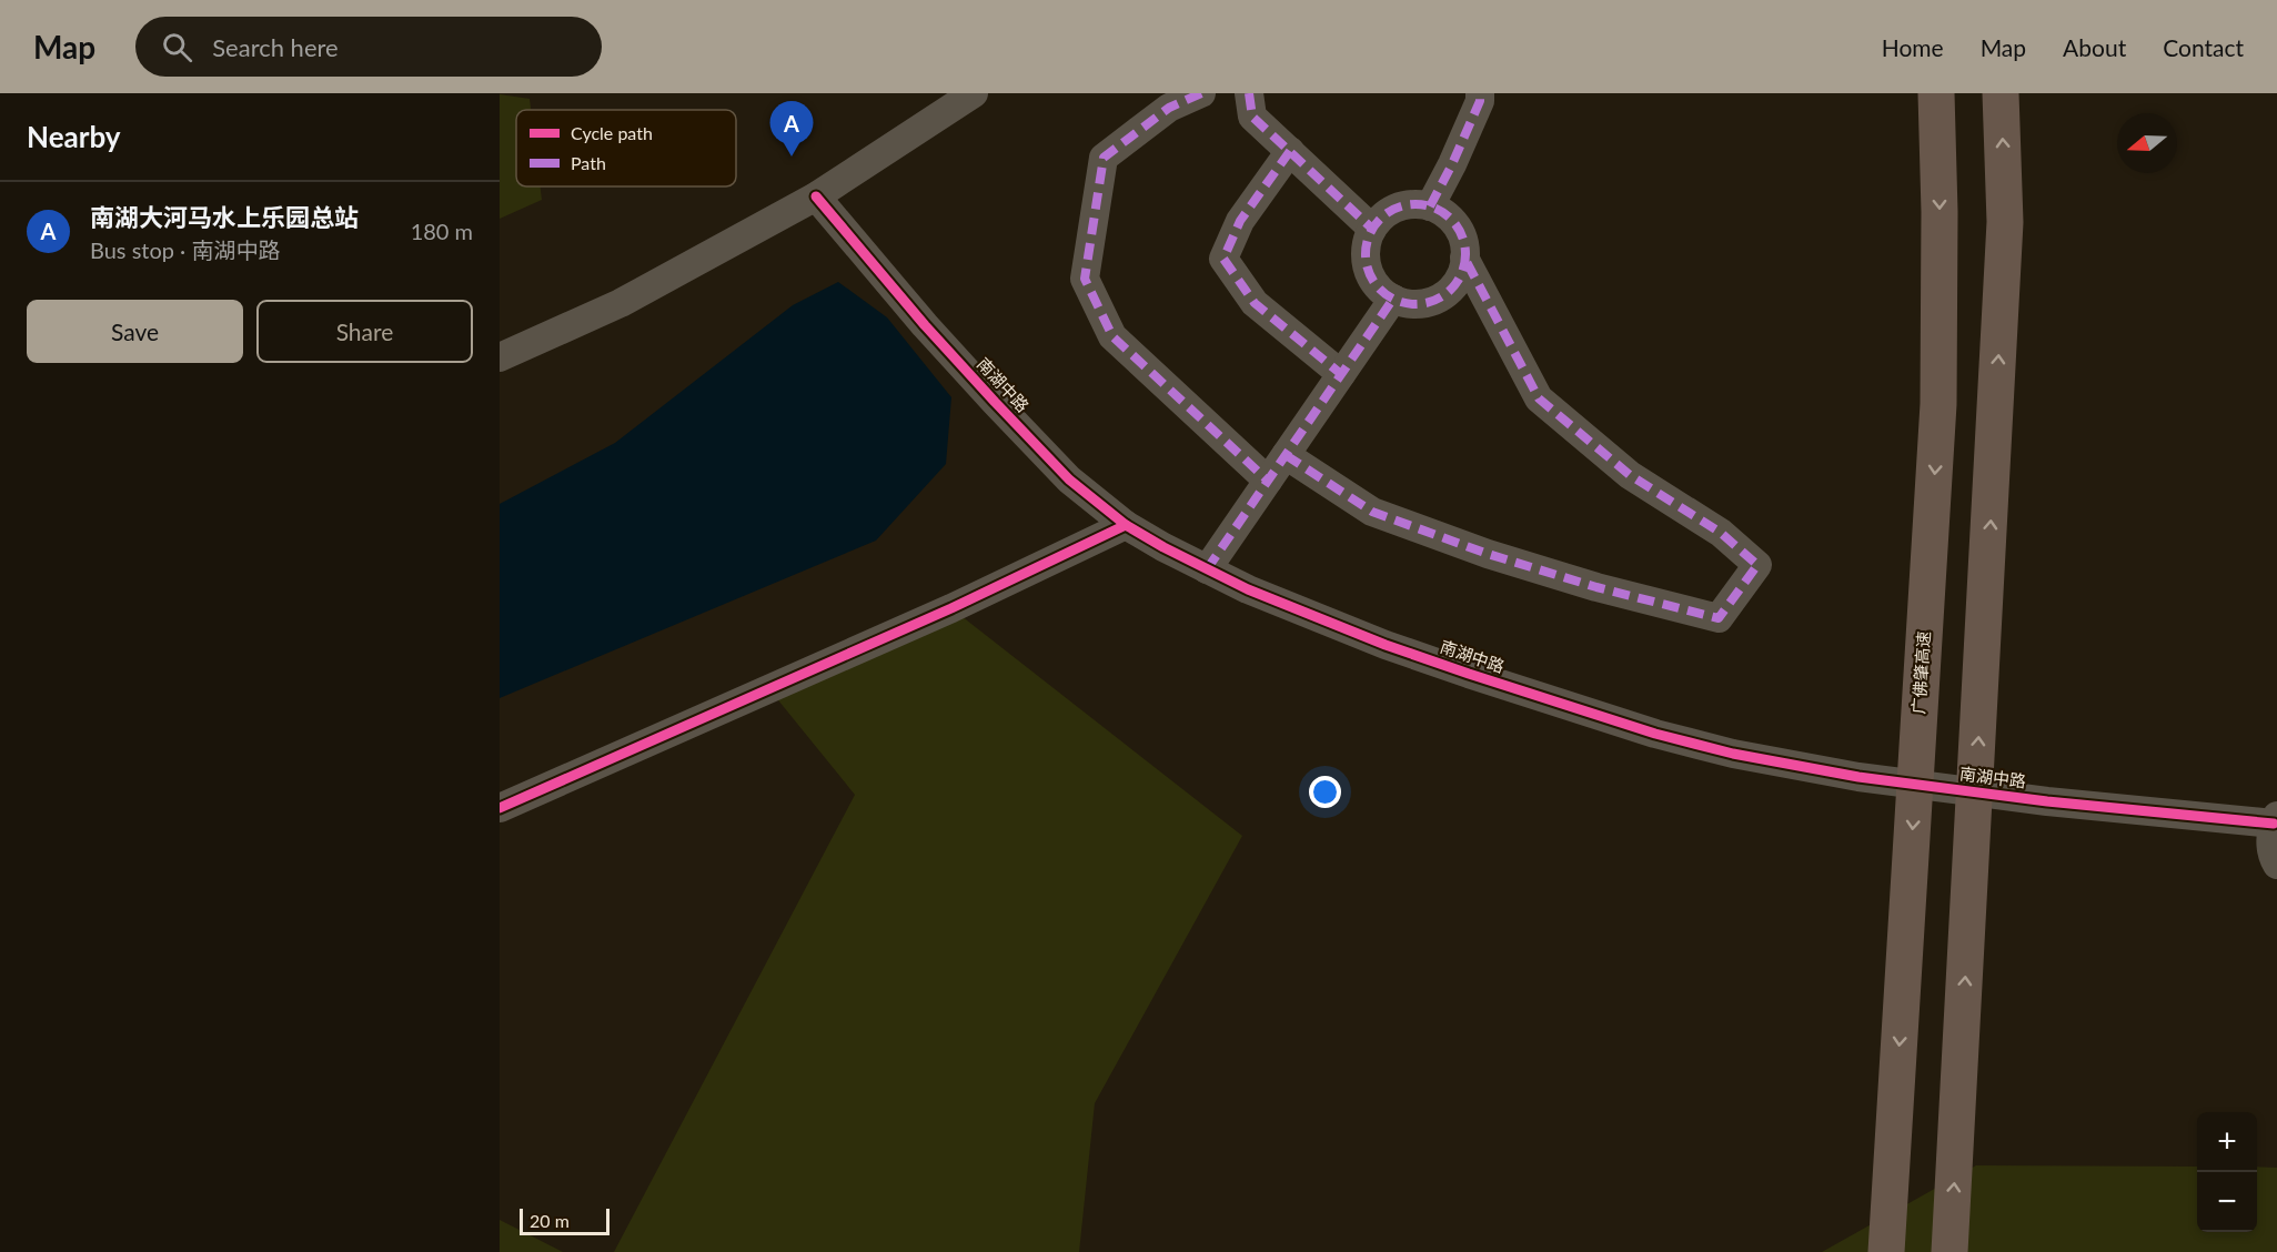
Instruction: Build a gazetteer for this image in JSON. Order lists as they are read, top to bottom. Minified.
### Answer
{"streets":{"highway":["广佛肇高速"],"street":["南湖中路"]},"legend":["Cycle path","Path"],"scale_bar":"20 m","north":"left","page":{"header":"Map","search":"Search here","nav":["Home","Map","About","Contact"],"heading":"Nearby","pins":"A","list":[{"mark":"A","name":"南湖大河马水上乐园总站","note":"Bus stop · 南湖中路","value":"180 m"}],"buttons":["Save","Share"],"map_buttons":["+","−"],"scale":"20 m"}}
